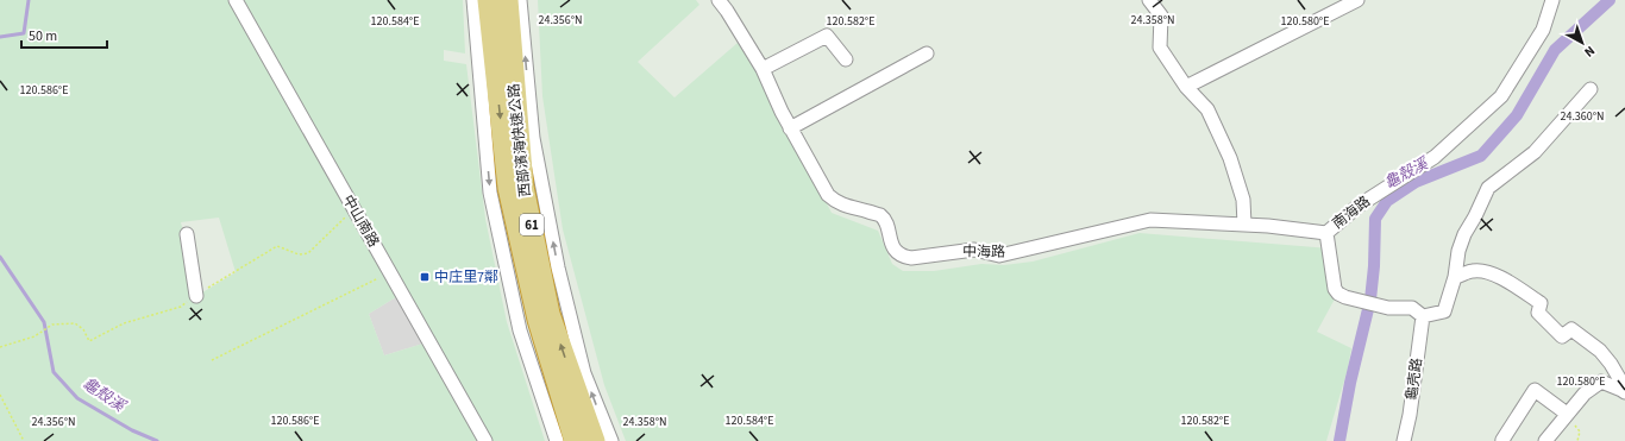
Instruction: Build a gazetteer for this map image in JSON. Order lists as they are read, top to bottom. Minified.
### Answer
{"streets":{"highway":["西部濱海快速公路","61"],"street":["南海路","中山南路","中海路","龜壳路"]},"crossings":[["南海路","中海路"],["南海路","龜壳路"]],"water":["龜殼溪"],"places":{"transit":["中庄里7鄰"]},"scale_bar":"50 m","north":"bottom right","coordinates":["24.356°N","24.358°N","120.584°E","120.582°E","120.580°E","120.586°E","24.360°N"]}
